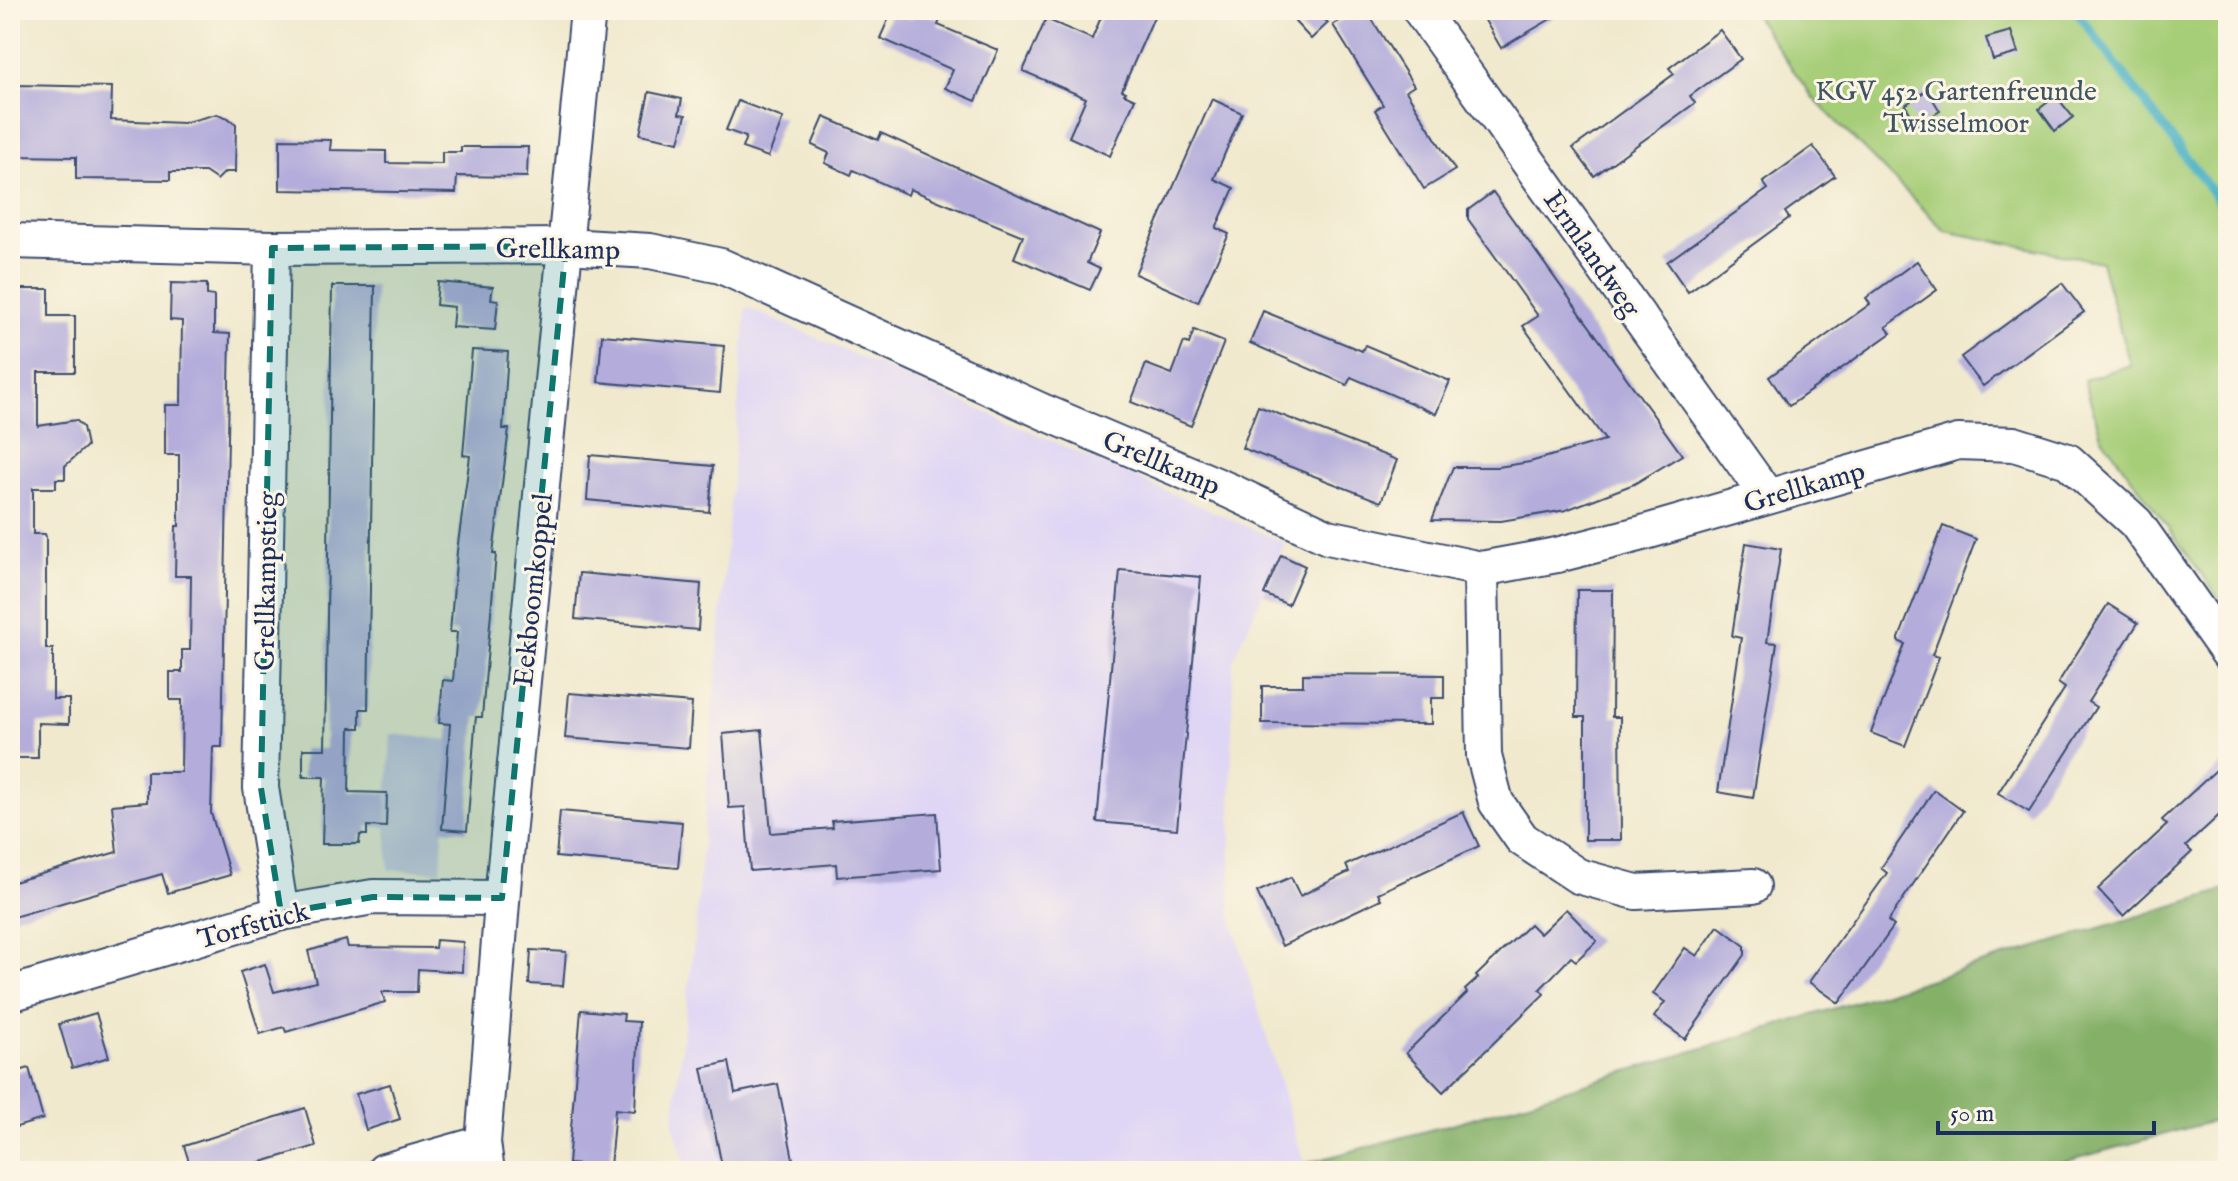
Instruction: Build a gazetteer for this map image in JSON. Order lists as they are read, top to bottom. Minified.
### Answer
{"streets":{"street":["Grellkamp","Ermlandweg","Grellkampstieg","Eekboomkoppel","Torfstück"]},"crossings":[["Grellkamp","Ermlandweg"],["Grellkamp","Grellkampstieg"],["Grellkamp","Eekboomkoppel"],["Grellkampstieg","Torfstück"],["Eekboomkoppel","Torfstück"]],"parks":["KGV 452 Gartenfreunde Twisselmoor"],"scale_bar":"50 m"}
